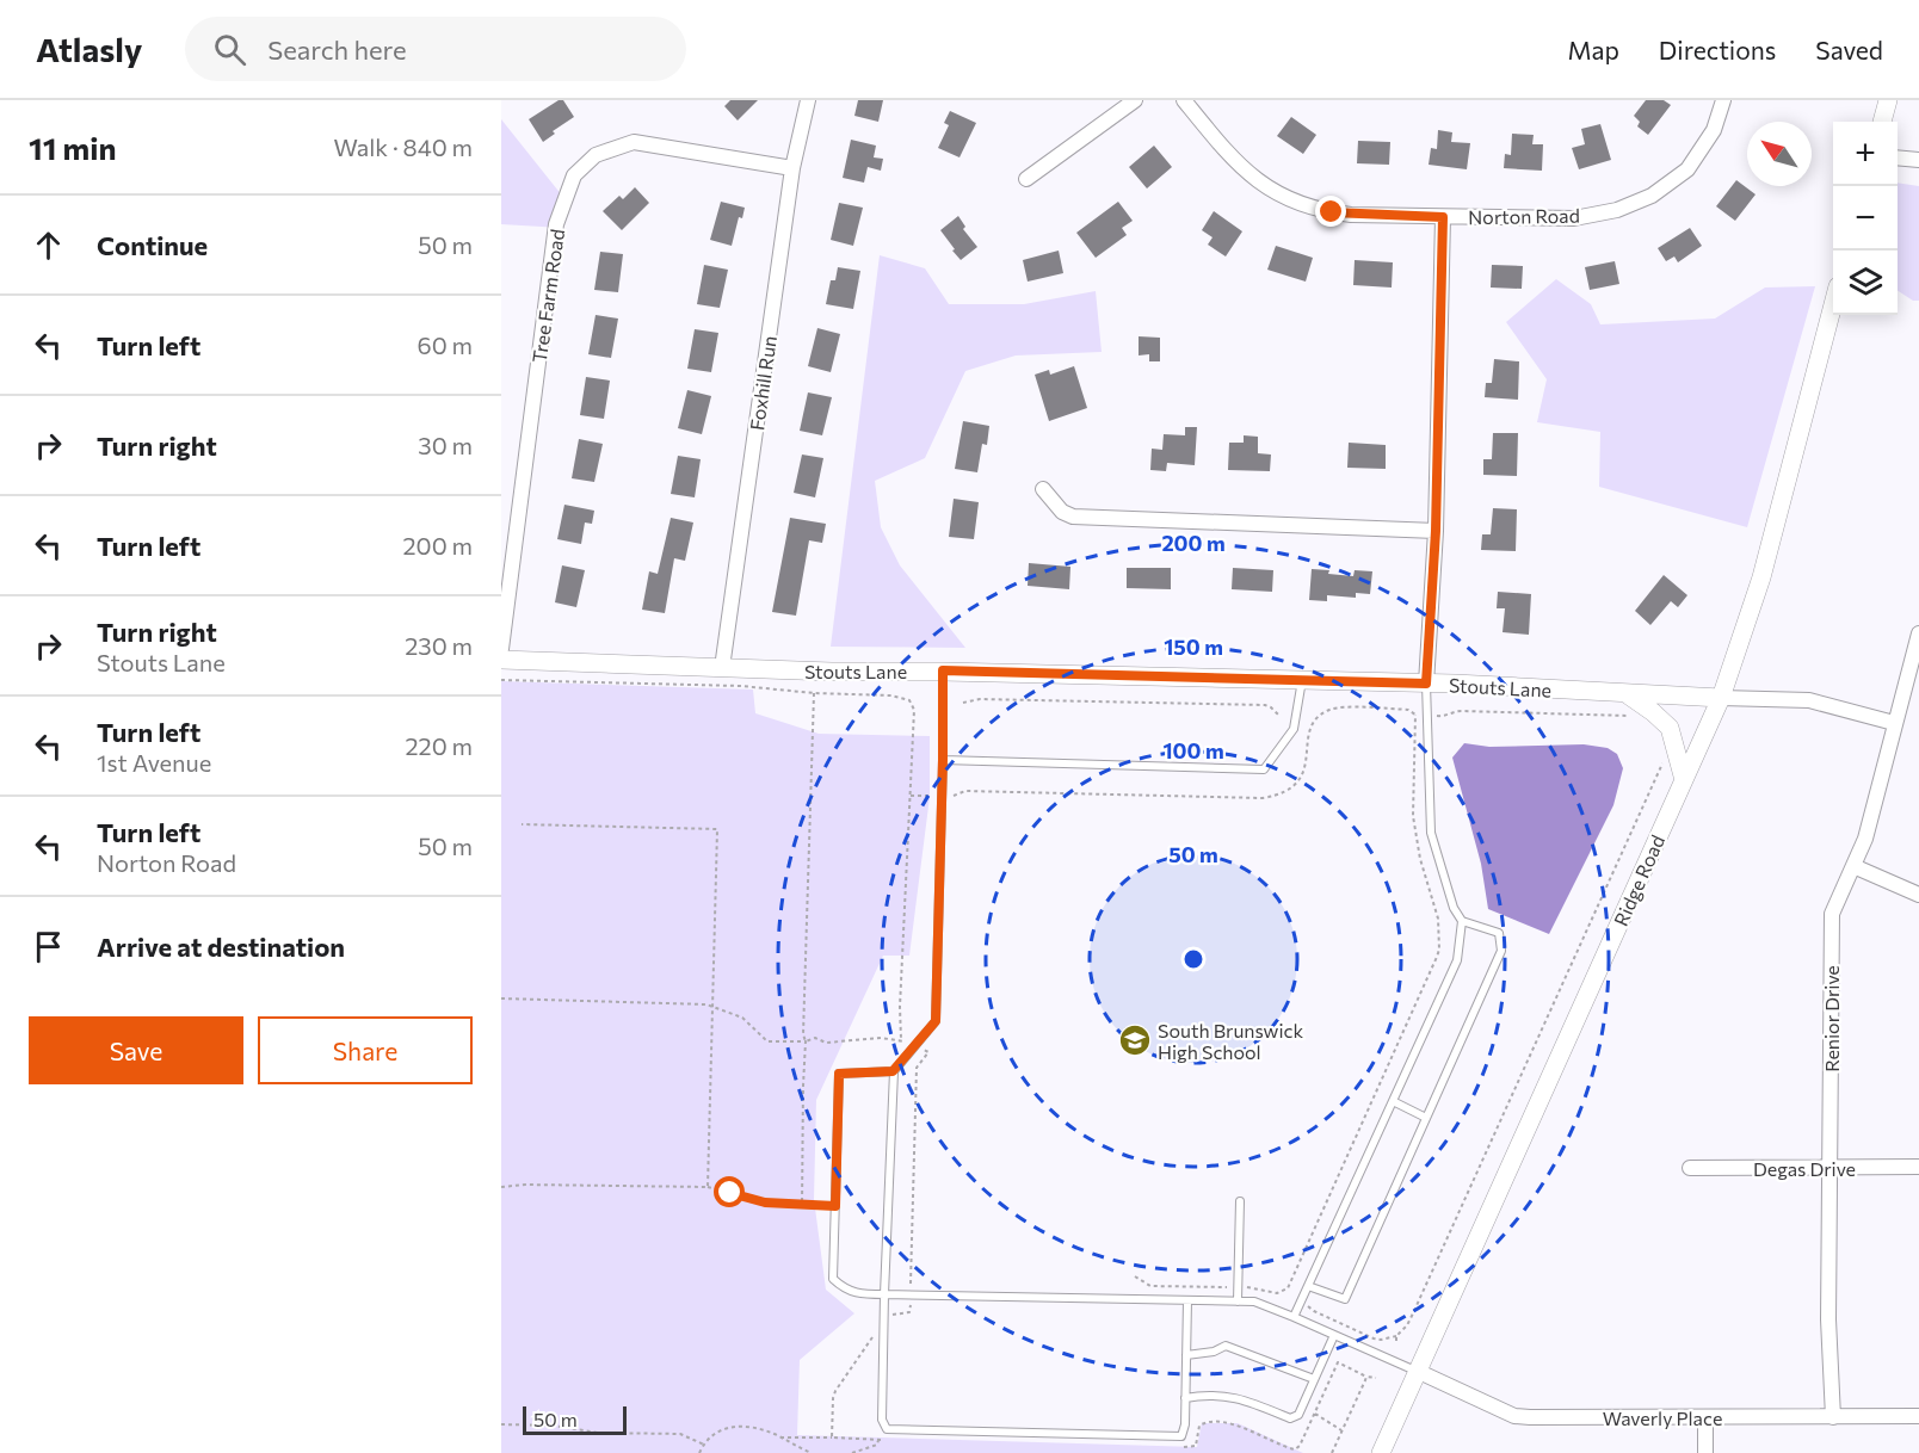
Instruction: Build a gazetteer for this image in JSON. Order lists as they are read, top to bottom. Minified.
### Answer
{"streets":{"street":["Norton Road","Tree Farm Road","Foxhill Run","Stouts Lane","Ridge Road","Renior Drive","Degas Drive","Waverly Place"]},"crossings":[["Tree Farm Road","Foxhill Run"],["Foxhill Run","Stouts Lane"],["Stouts Lane","Ridge Road"],["Stouts Lane","Renior Drive"],["Ridge Road","Waverly Place"],["Renior Drive","Degas Drive"],["Renior Drive","Waverly Place"]],"places":{"school or university":["South Brunswick High School"]},"scale_bar":"50 m","north":"top left","page":{"header":"Atlasly","search":"Search here","nav":["Map","Directions","Saved"],"heading":["11 min","Walk · 840 m"],"map_buttons":["+","−"],"list":[["Continue","50 m"],["Turn left","60 m"],["Turn right","30 m"],["Turn left","200 m"],["Turn right","Stouts Lane","230 m"],["Turn left","1st Avenue","220 m"],["Turn left","Norton Road","50 m"],"Arrive at destination"],"buttons":["Save","Share"],"scale":"50 m"},"rings":["200 m","150 m","100 m","50 m"]}
